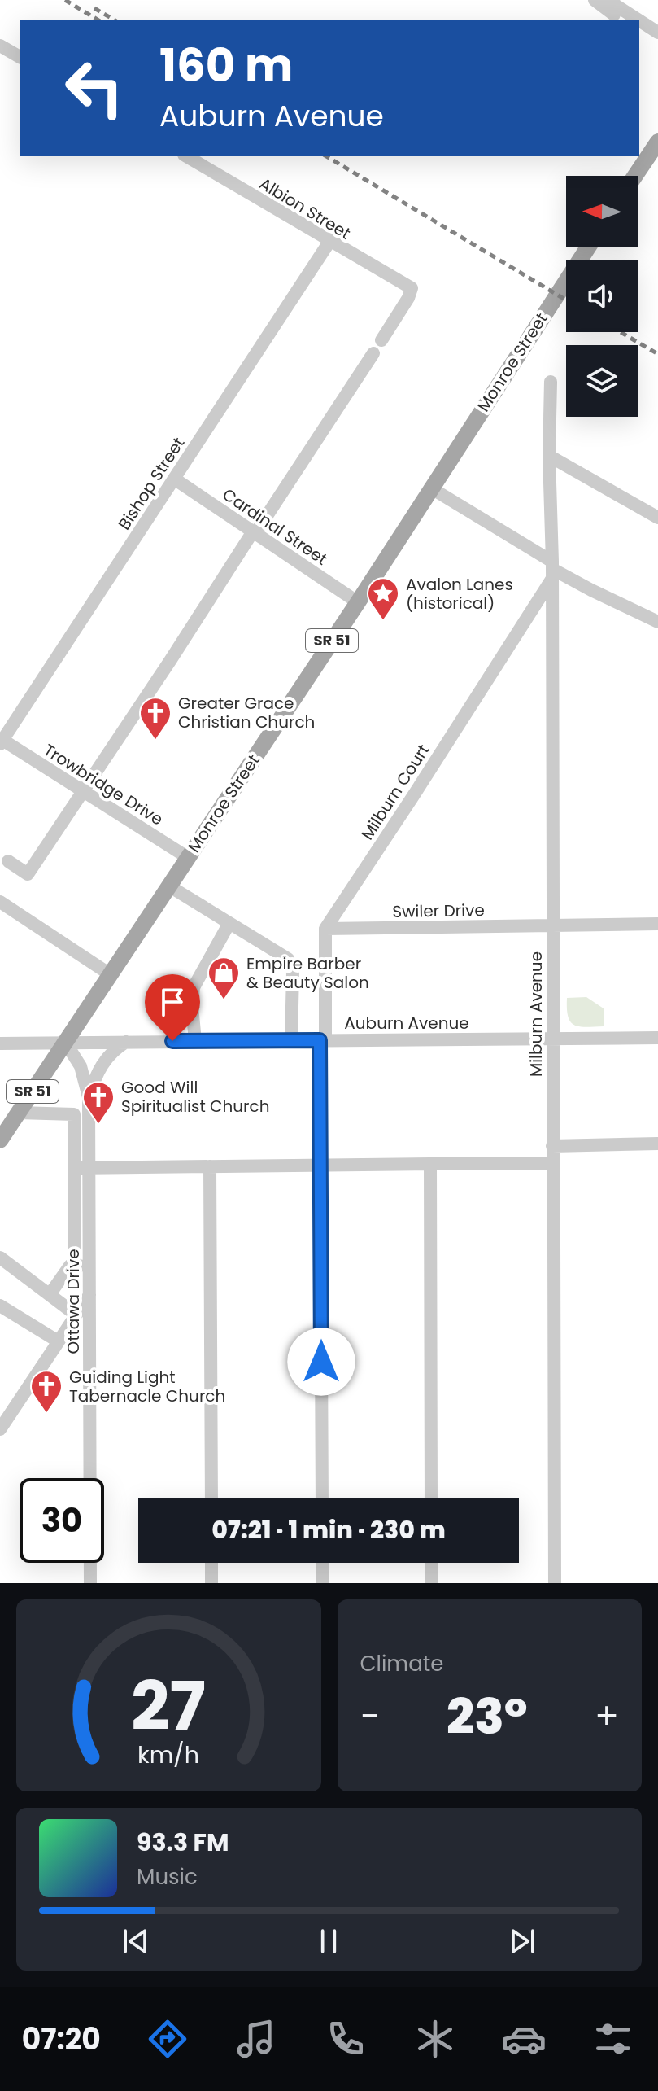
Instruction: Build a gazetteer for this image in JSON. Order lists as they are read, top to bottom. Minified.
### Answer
{"streets":{"main road":["Monroe Street","SR 51"],"street":["Albion Street","Bishop Street","Cardinal Street","Trowbridge Drive","Milburn Court","Swiler Drive","Milburn Avenue","Auburn Avenue","Ottawa Drive"]},"crossings":[["Albion Street","Bishop Street"],["Monroe Street","Cardinal Street"],["Monroe Street","Trowbridge Drive"],["Monroe Street","Auburn Avenue"],["Monroe Street","Ottawa Drive"],["Bishop Street","Cardinal Street"],["Bishop Street","Trowbridge Drive"],["Milburn Court","Swiler Drive"],["Milburn Court","Milburn Avenue"],["Swiler Drive","Milburn Avenue"],["Milburn Avenue","Auburn Avenue"],["Auburn Avenue","Ottawa Drive"]],"places":{"place":["Avalon Lanes (historical)"],"church":["Greater Grace Christian Church","Good Will Spiritualist Church","Guiding Light Tabernacle Church"],"shop":["Empire Barber & Beauty Salon"]},"north":"left","page":{"turn":["160 m","Auburn Avenue"],"limit":"30","trip":"07:21 · 1 min · 230 m","tile":"Climate","heat":["−","23°","+"],"song":["93.3 FM","Music"],"tabs":"07:20","gauge":["27","km/h"]}}
